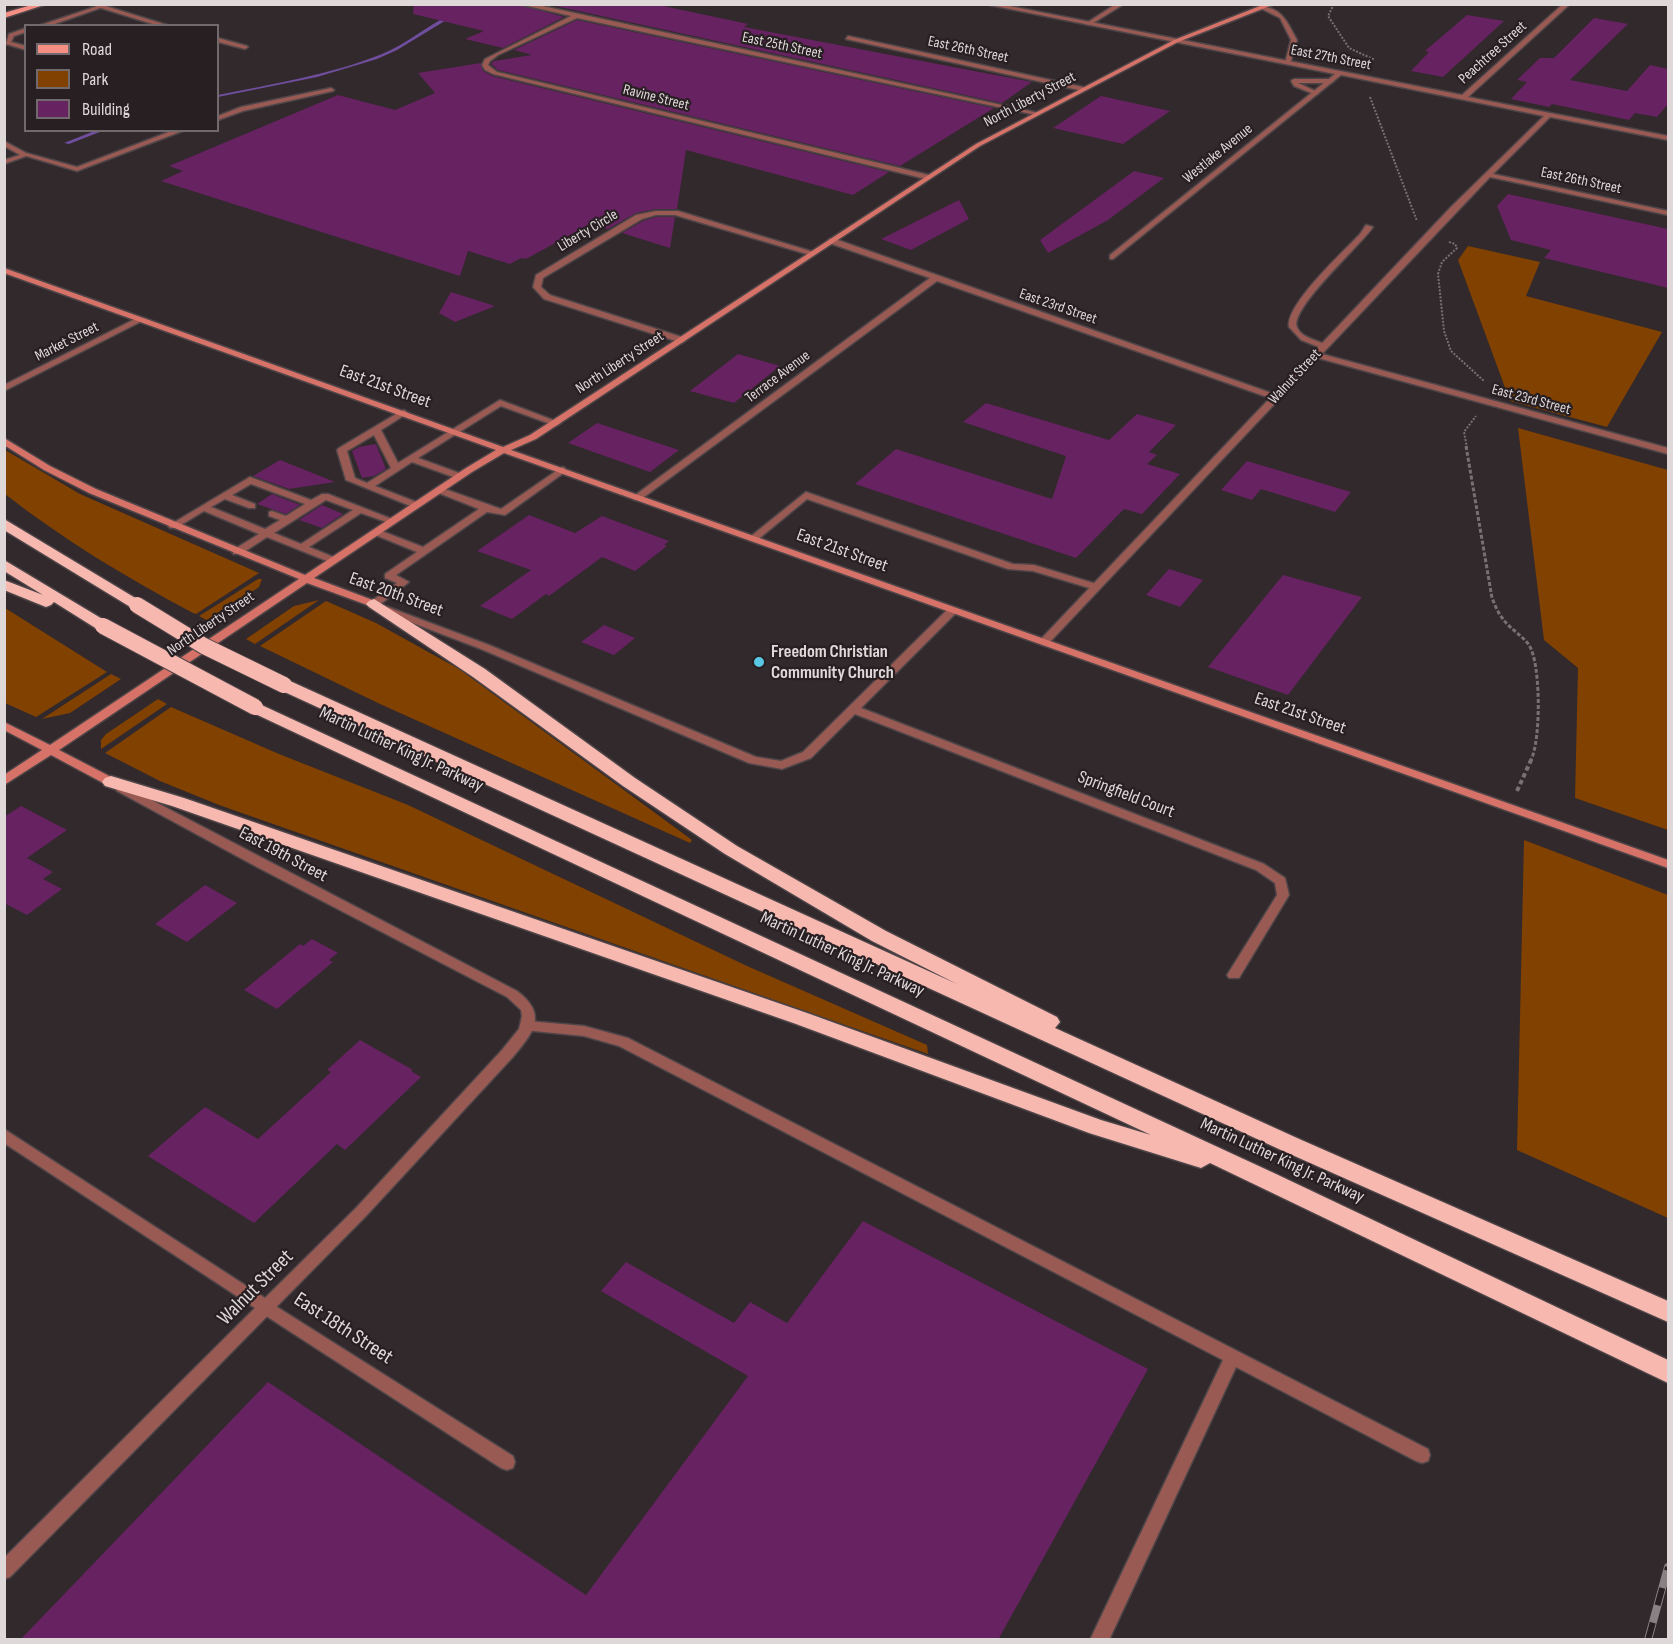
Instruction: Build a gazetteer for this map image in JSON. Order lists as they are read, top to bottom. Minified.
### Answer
{"streets":{"highway":["Martin Luther King Jr. Parkway"],"street":["East 25th Street","East 26th Street","Peachtree Street","East 27th Street","Ravine Street","North Liberty Street","Westlake Avenue","Liberty Circle","East 23rd Street","Market Street","Terrace Avenue","Walnut Street","East 21st Street","East 20th Street","Springfield Court","East 19th Street","East 18th Street"]},"crossings":[["East 25th Street","Ravine Street"],["East 25th Street","North Liberty Street"],["East 26th Street","North Liberty Street"],["East 26th Street","Walnut Street"],["Peachtree Street","East 27th Street"],["East 27th Street","North Liberty Street"],["East 27th Street","Westlake Avenue"],["East 27th Street","Walnut Street"],["Ravine Street","North Liberty Street"],["North Liberty Street","Liberty Circle"],["North Liberty Street","East 23rd Street"],["North Liberty Street","East 21st Street"],["North Liberty Street","East 20th Street"],["North Liberty Street","East 19th Street"],["East 23rd Street","Terrace Avenue"],["East 23rd Street","Walnut Street"],["Market Street","East 21st Street"],["Terrace Avenue","East 21st Street"],["Walnut Street","East 21st Street"],["Walnut Street","East 19th Street"],["Walnut Street","East 18th Street"],["East 20th Street","Springfield Court"]],"places":["Freedom Christian Community Church"],"legend":["Road","Park","Building"]}
